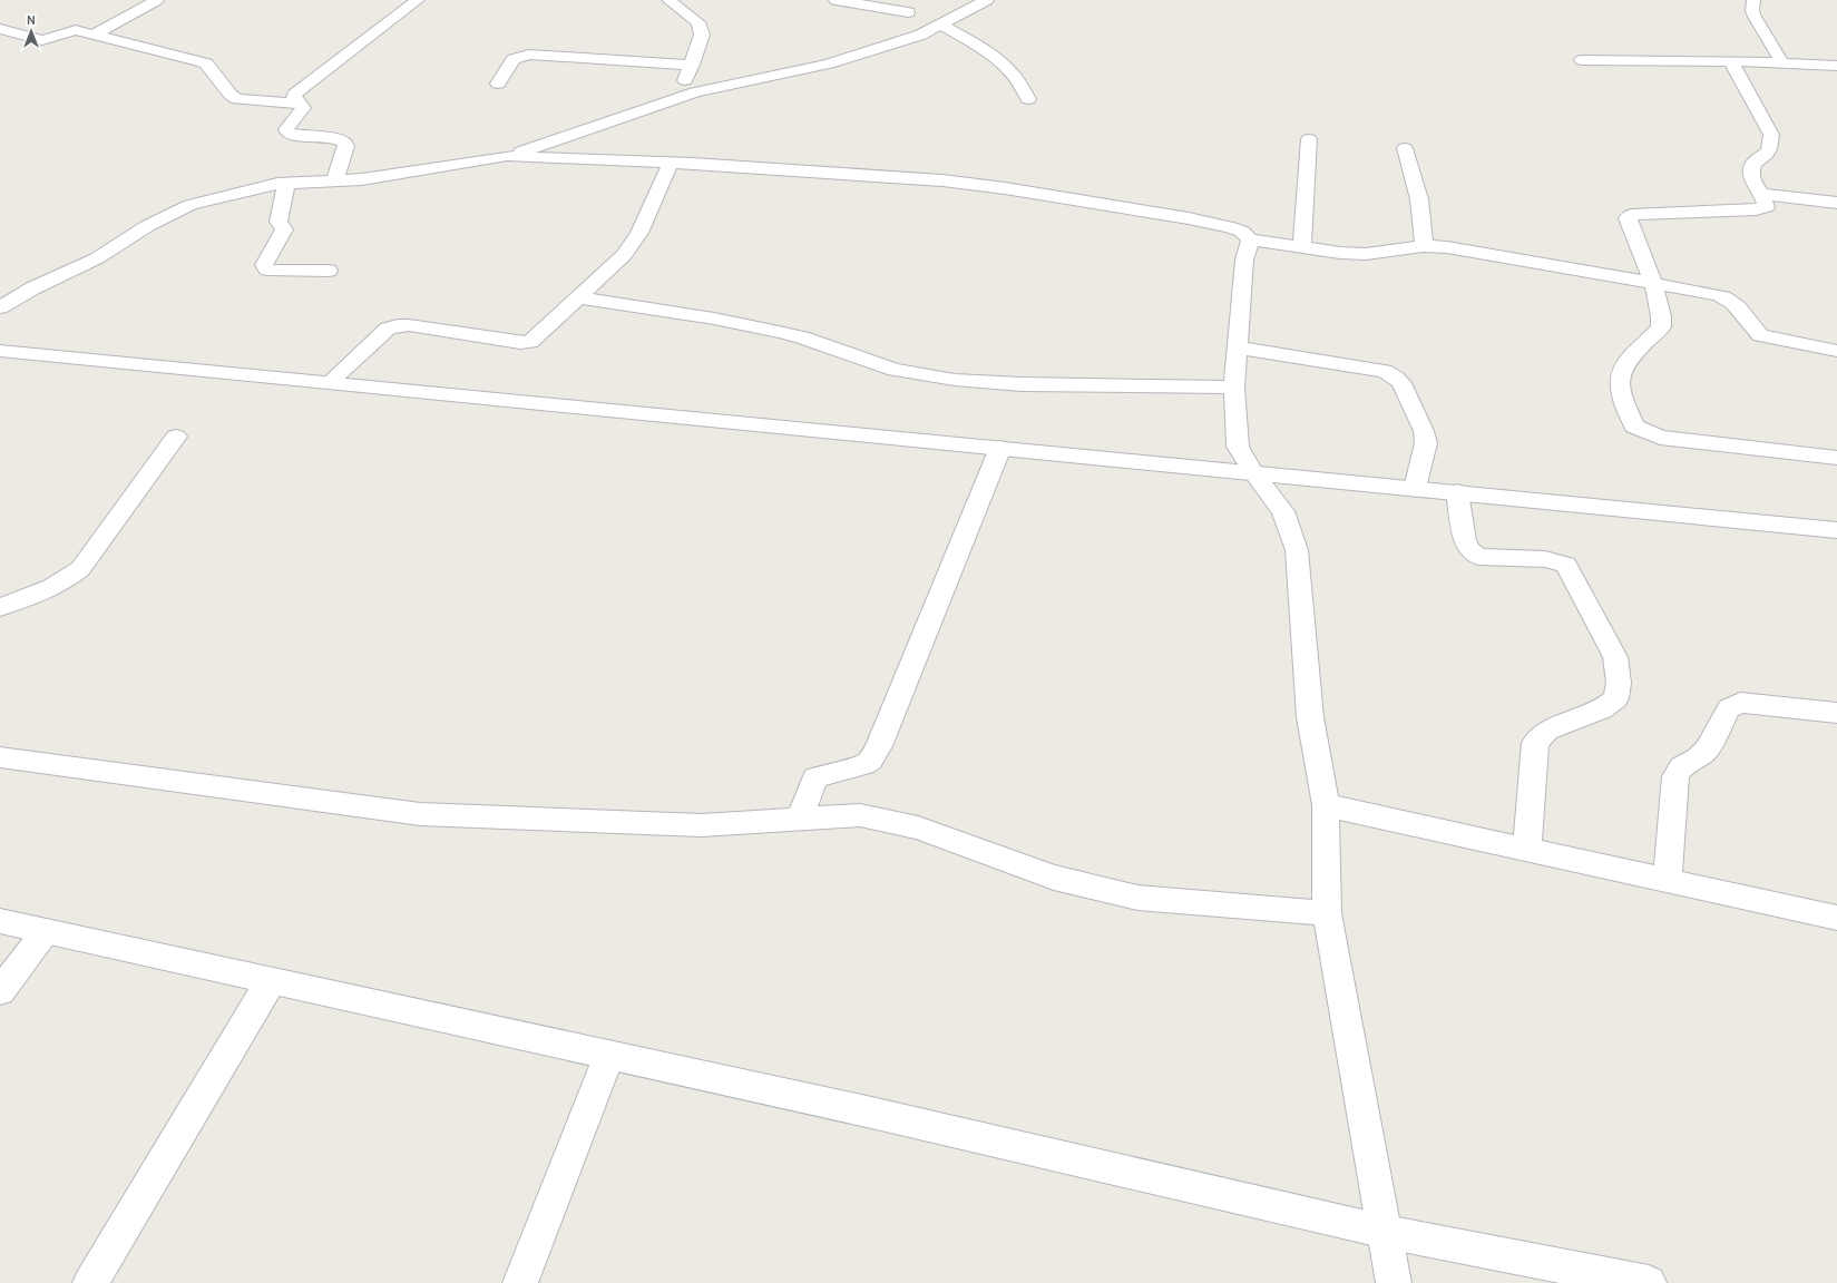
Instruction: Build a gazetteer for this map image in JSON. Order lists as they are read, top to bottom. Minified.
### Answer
{"north":"top"}
